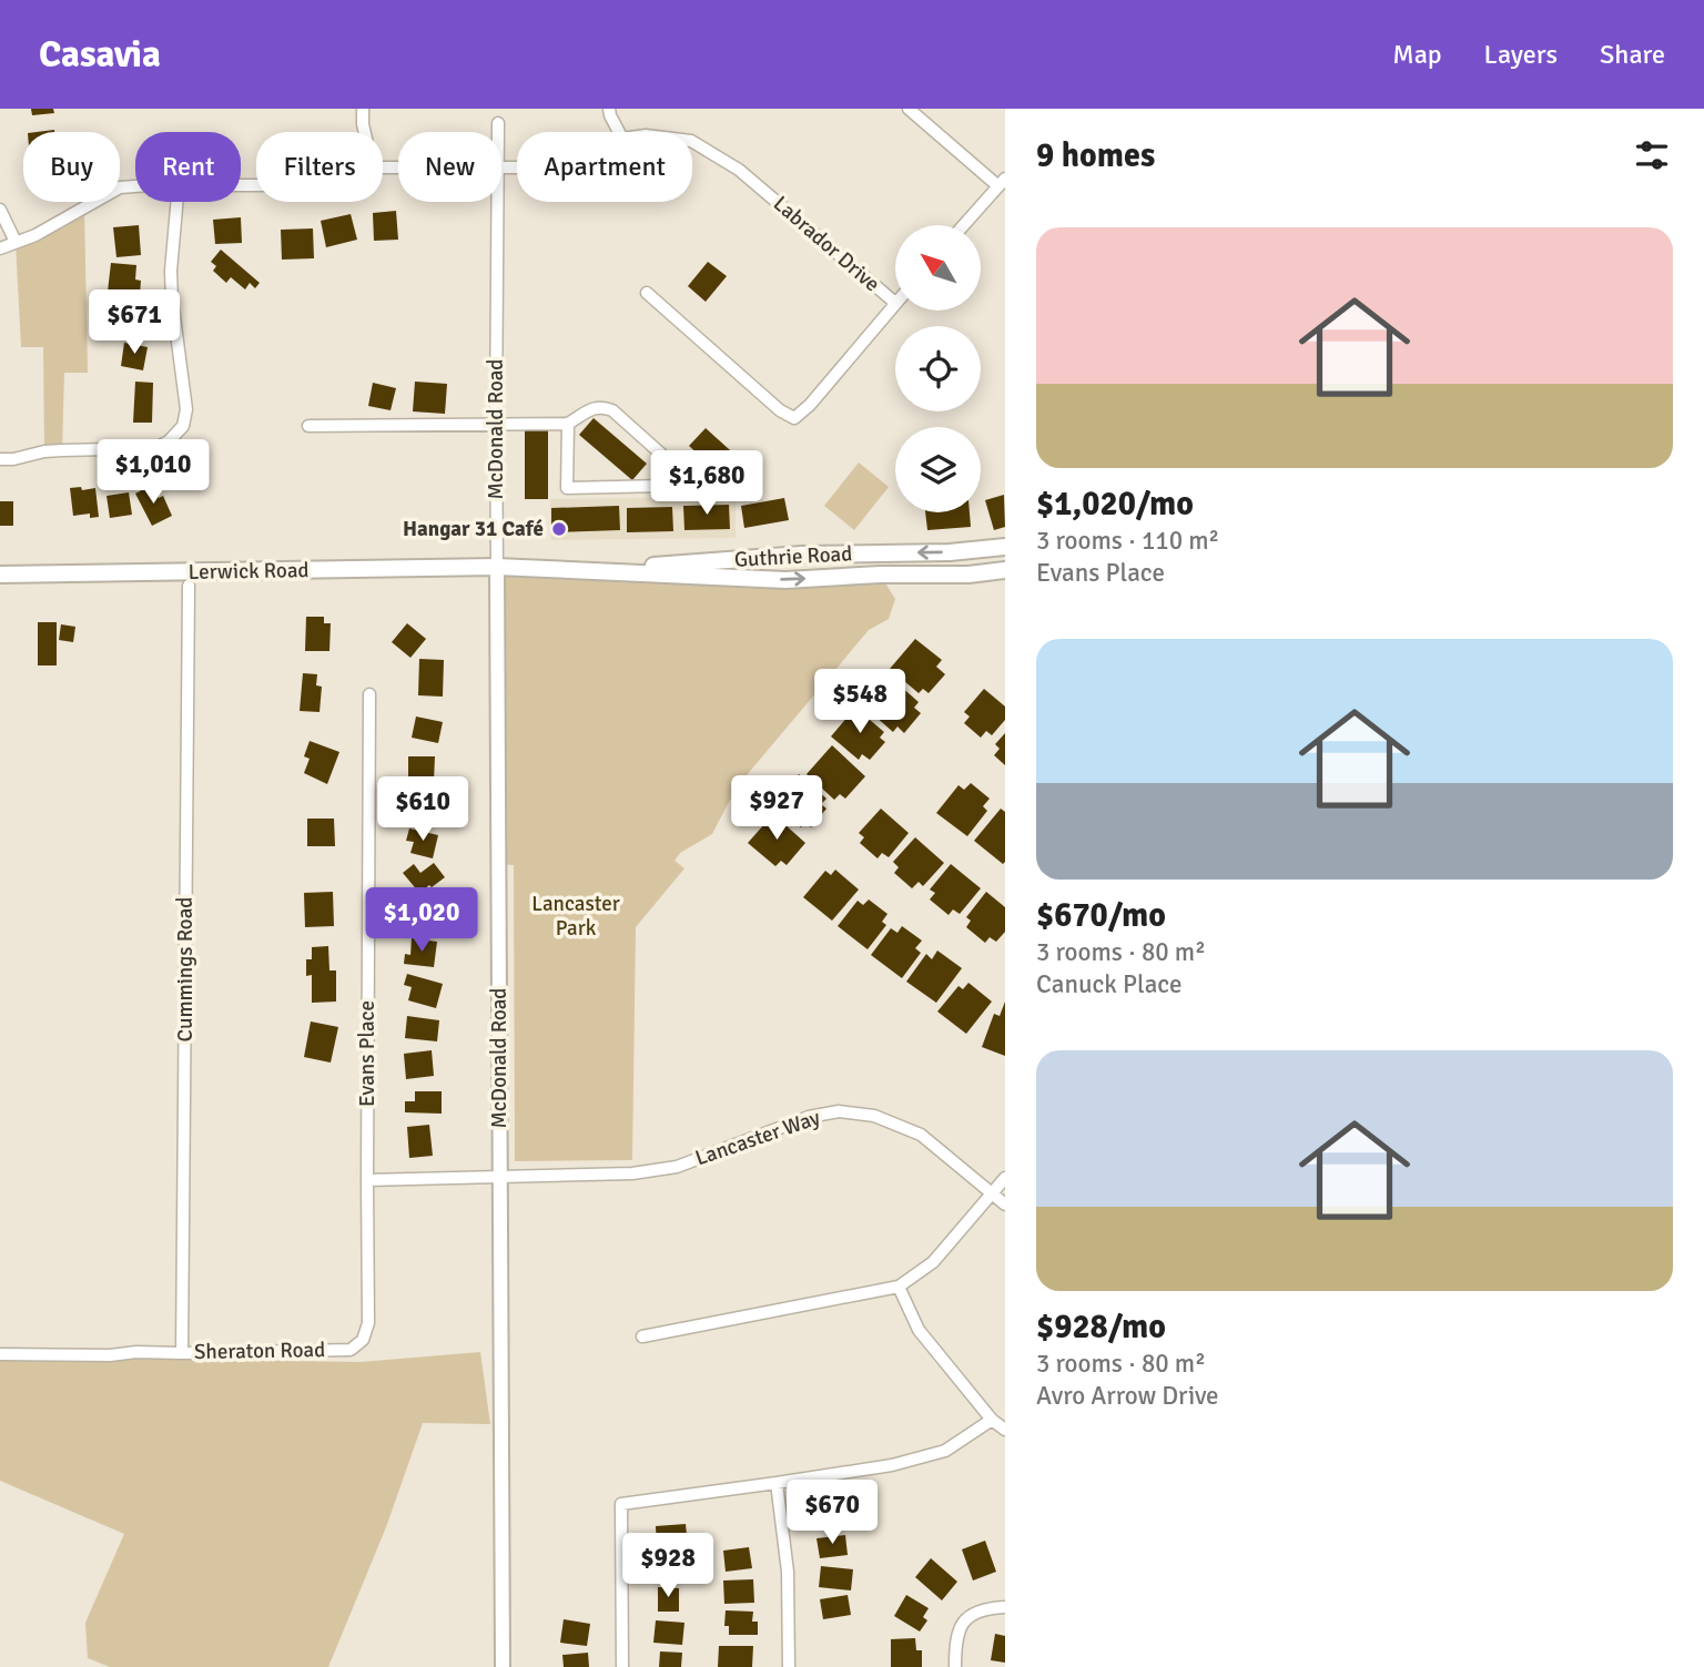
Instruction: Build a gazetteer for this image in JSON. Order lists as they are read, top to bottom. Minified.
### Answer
{"streets":{"main road":["Guthrie Road","Lerwick Road"],"street":["Labrador Drive","McDonald Road","Cummings Road","Evans Place","Lancaster Way","Sheraton Road"]},"crossings":[["McDonald Road","Guthrie Road"],["McDonald Road","Lerwick Road"],["McDonald Road","Lancaster Way"],["Guthrie Road","Lerwick Road"],["Cummings Road","Sheraton Road"],["Evans Place","Sheraton Road"]],"parks":["Lancaster Park"],"places":["Hangar 31 Café"],"north":"top left","page":{"header":"Casavia","nav":["Map","Layers","Share"],"heading":"9 homes","chip":["Buy","Rent","Filters","New","Apartment"],"list":[{"name":"$1,020/mo","note":"3 rooms · 110 m² · Evans Place"},{"name":"$670/mo","note":"3 rooms · 80 m² · Canuck Place"},{"name":"$928/mo","note":"3 rooms · 80 m² · Avro Arrow Drive"}],"price":["$671","$1,010","$1,680","$548","$927","$610","$1,020","$670","$928"]}}
